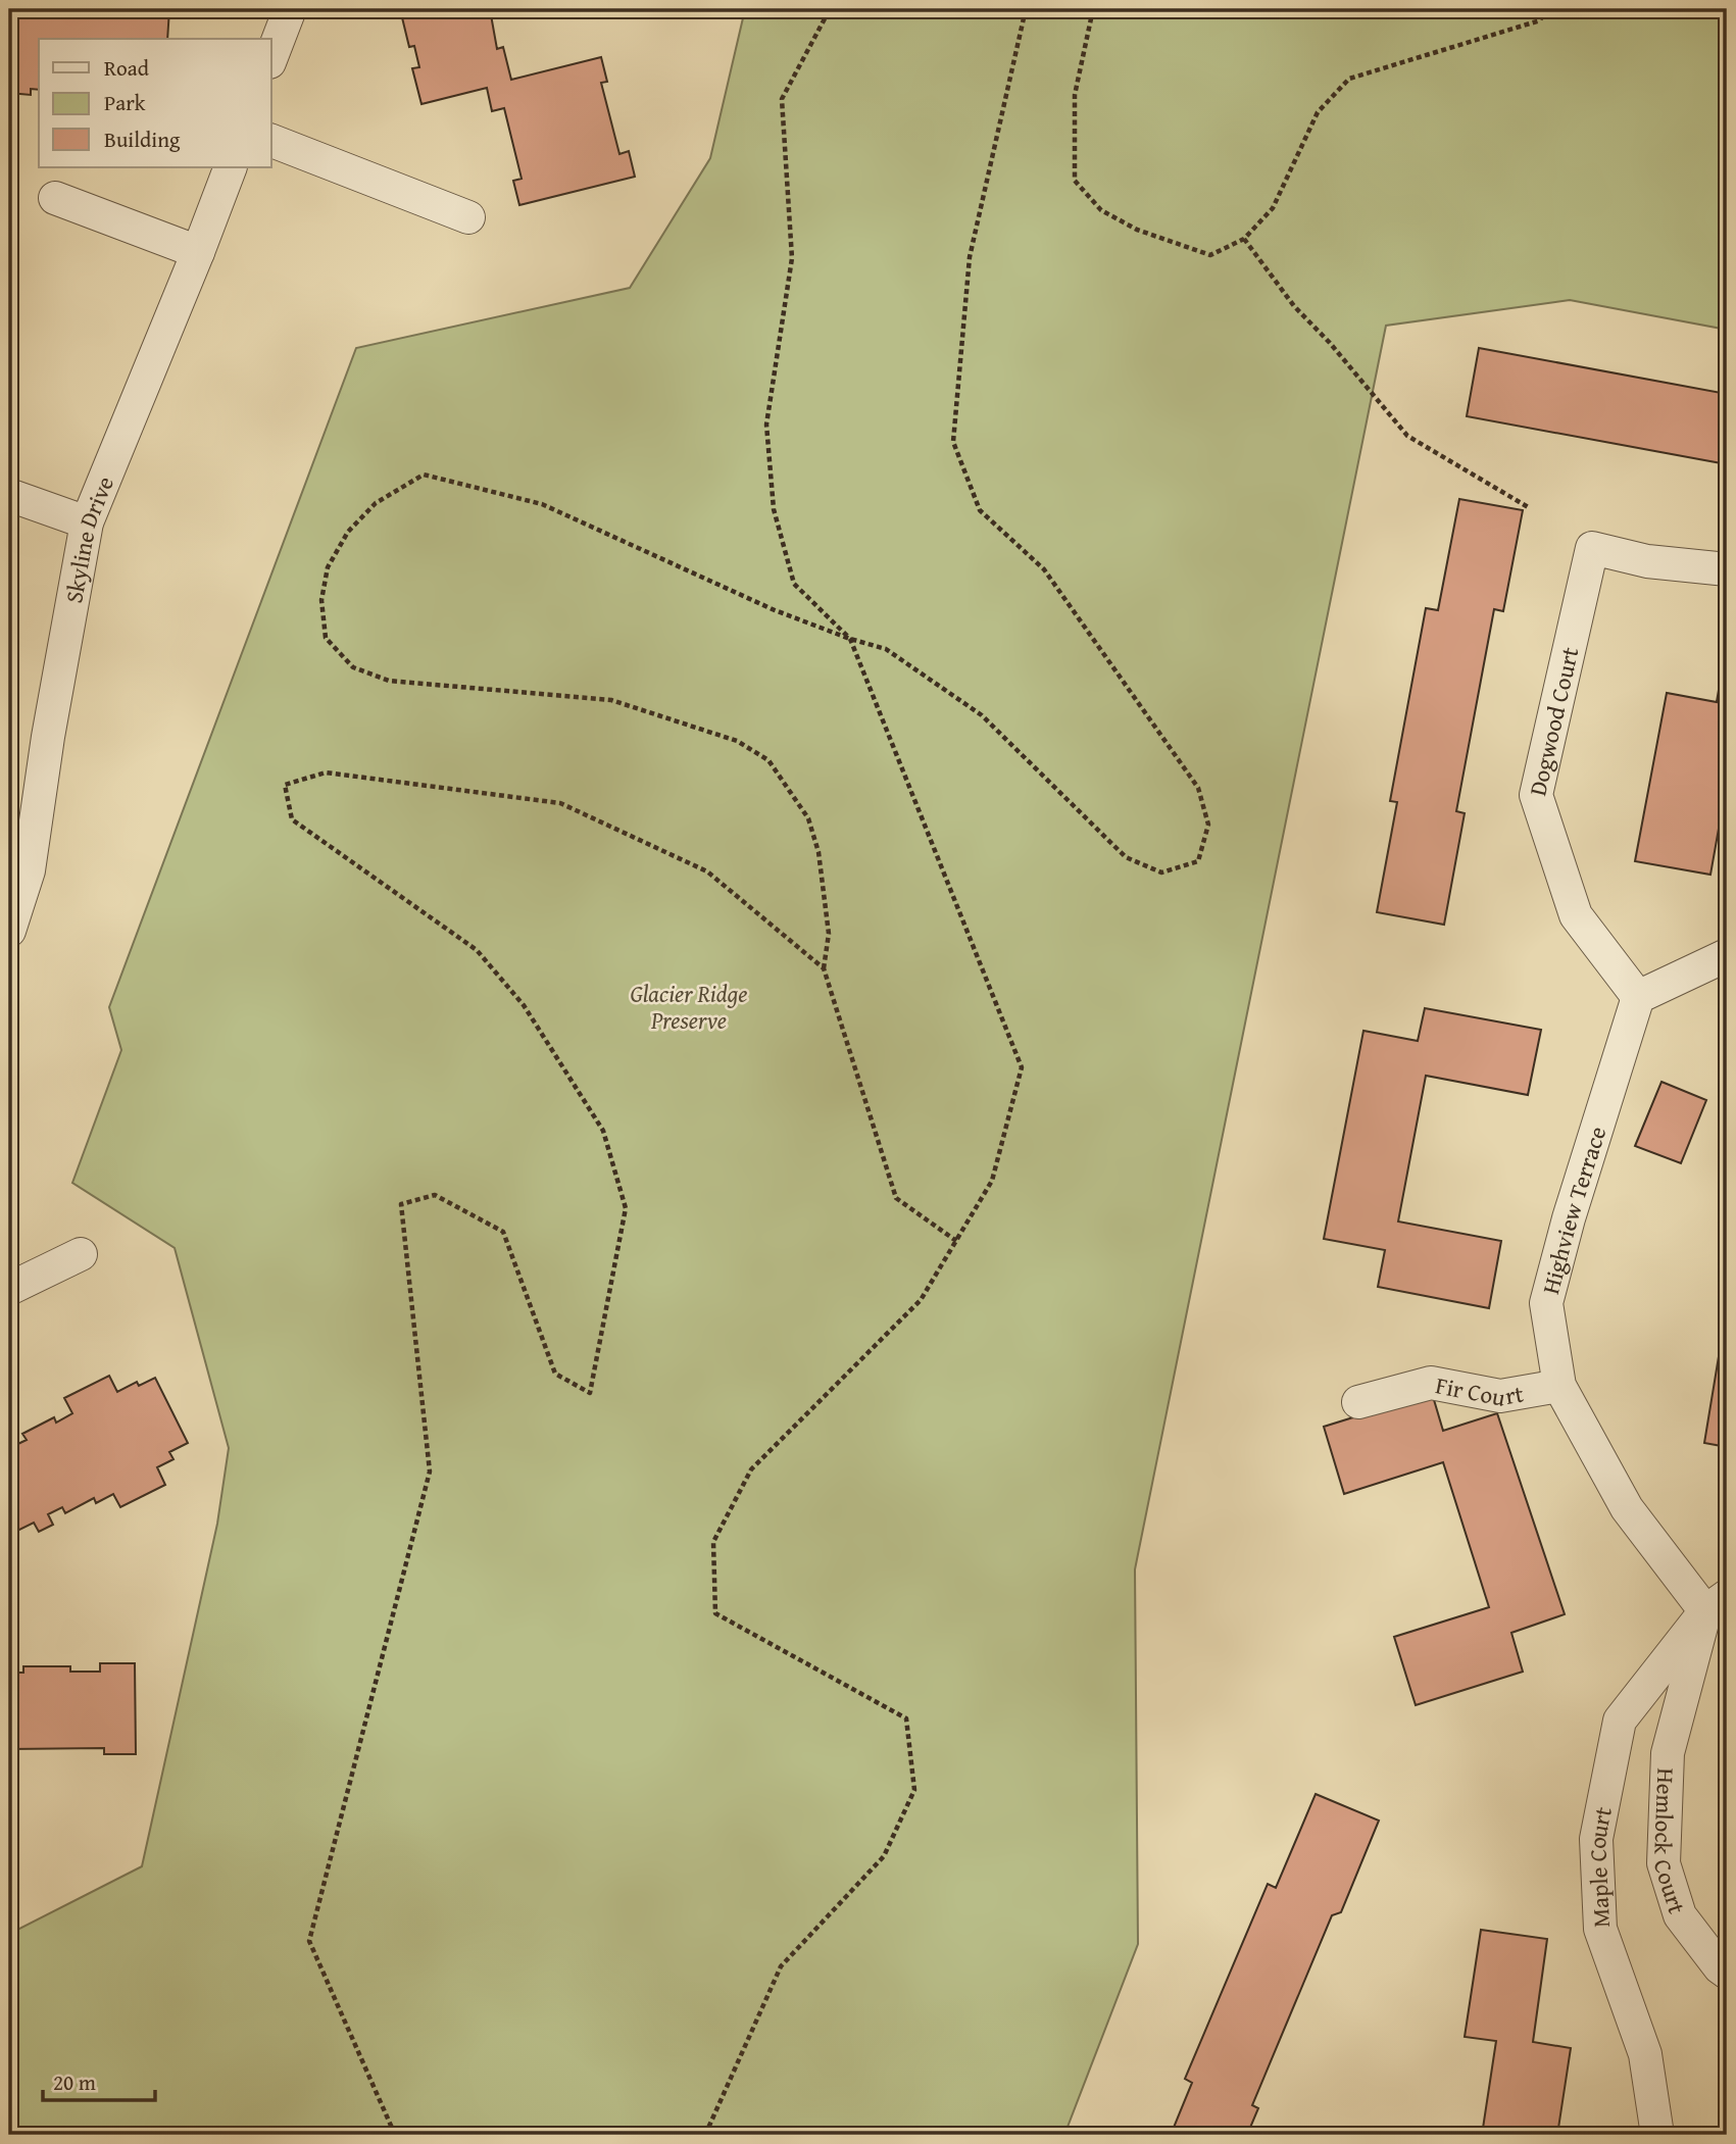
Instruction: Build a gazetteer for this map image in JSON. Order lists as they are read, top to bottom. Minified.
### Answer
{"streets":{"street":["Skyline Drive","Dogwood Court","Highview Terrace","Fir Court","Hemlock Court","Maple Court"]},"crossings":[["Dogwood Court","Highview Terrace"],["Highview Terrace","Fir Court"],["Highview Terrace","Hemlock Court"],["Highview Terrace","Maple Court"],["Hemlock Court","Maple Court"]],"parks":["Glacier Ridge Preserve"],"legend":["Road","Park","Building"],"scale_bar":"20 m"}
